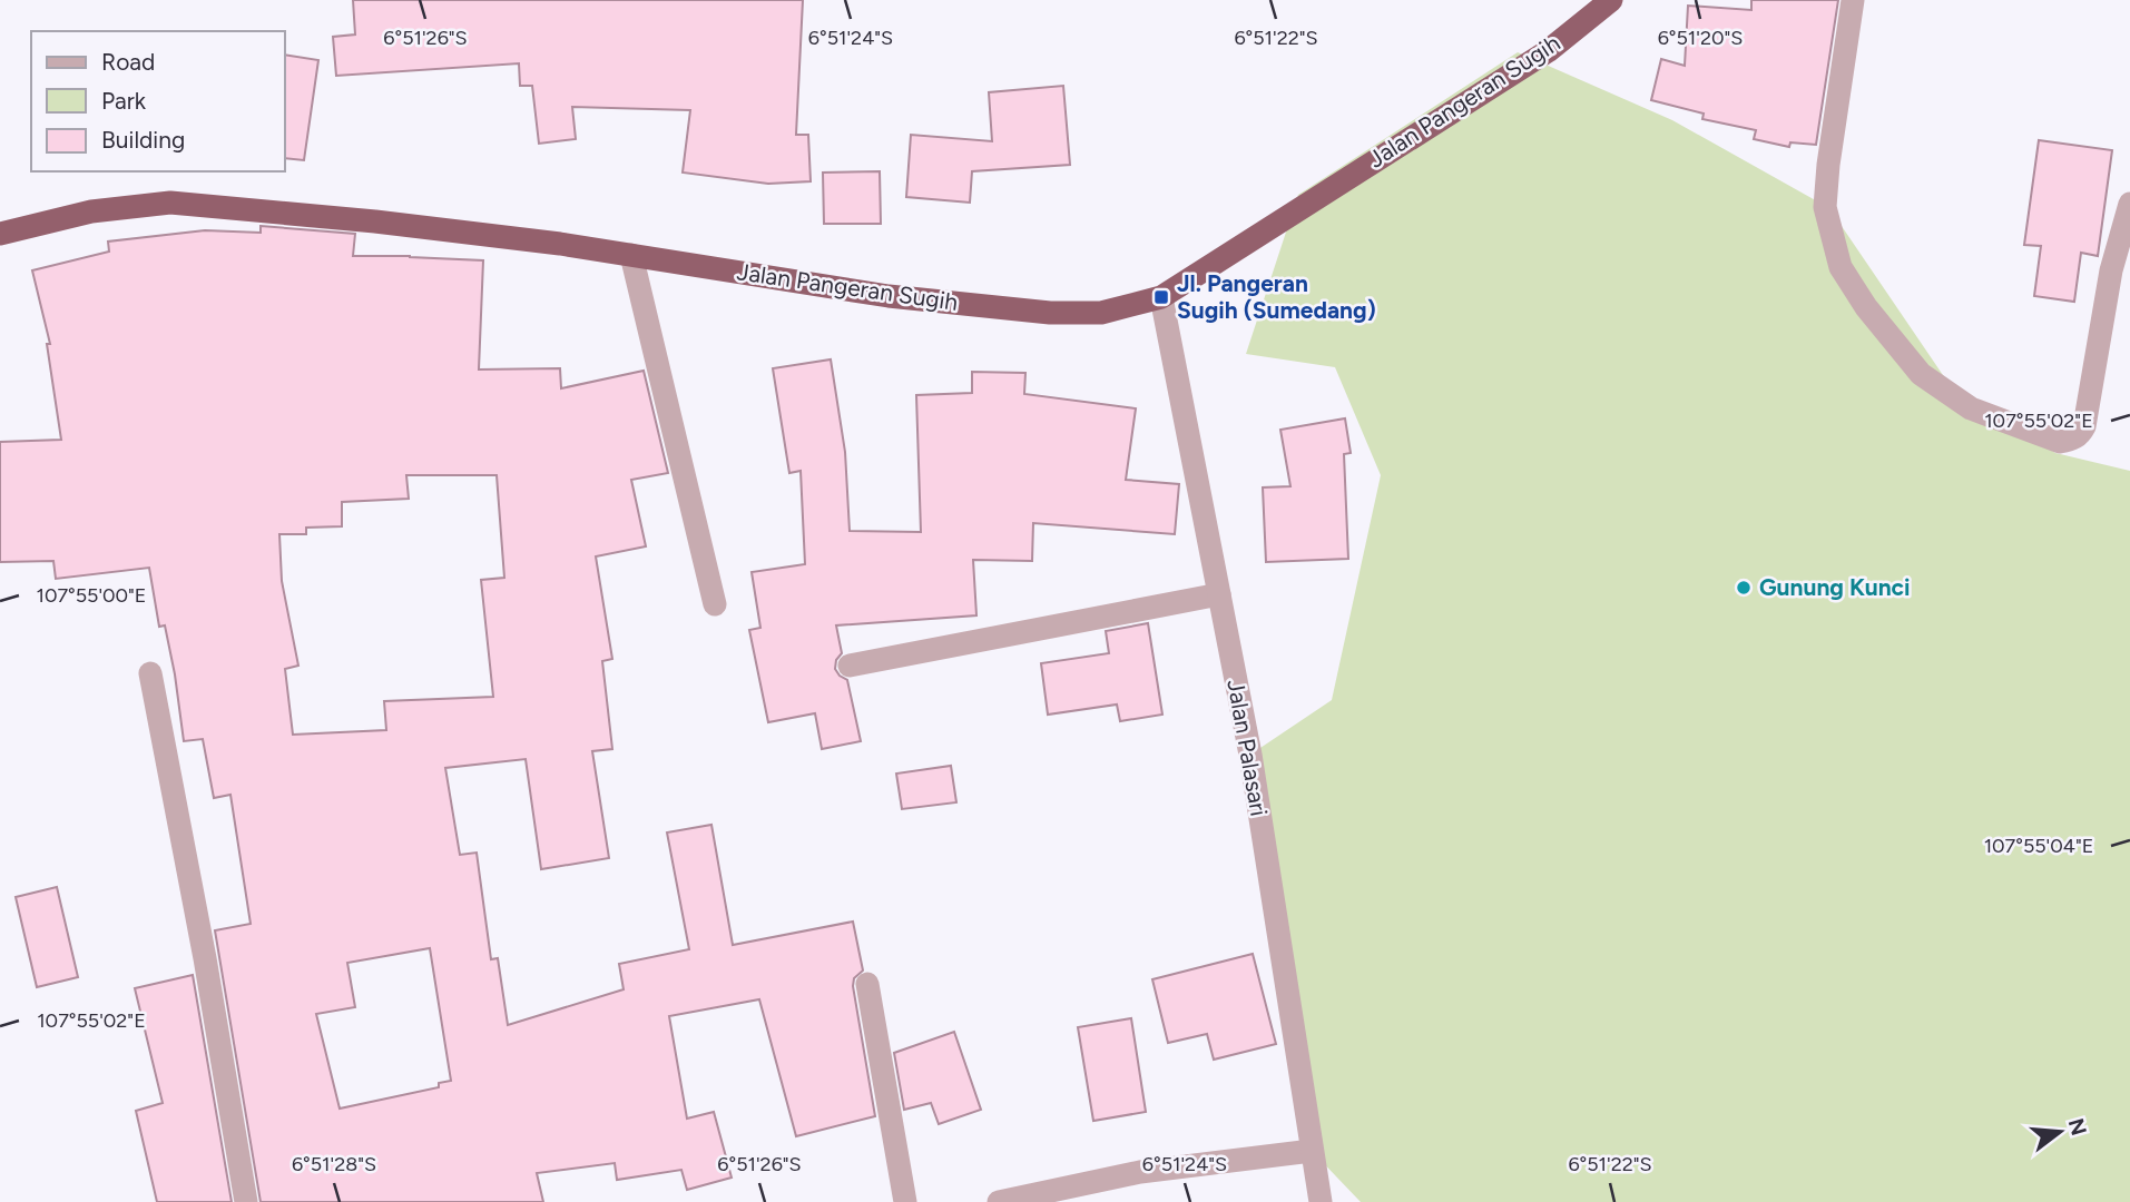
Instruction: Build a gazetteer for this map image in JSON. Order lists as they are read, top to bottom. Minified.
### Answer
{"streets":{"highway":["Jalan Pangeran Sugih"],"street":["Jalan Palasari"]},"crossings":[["Jalan Pangeran Sugih","Jalan Palasari"]],"places":{"transit":["Jl. Pangeran Sugih (Sumedang)"],"other":["Gunung Kunci"]},"legend":["Road","Park","Building"],"north":"right","coordinates":["6°51'26\"S","6°51'24\"S","6°51'22\"S","6°51'20\"S","107°55'02\"E","107°55'00\"E","107°55'04\"E","6°51'28\"S"]}
